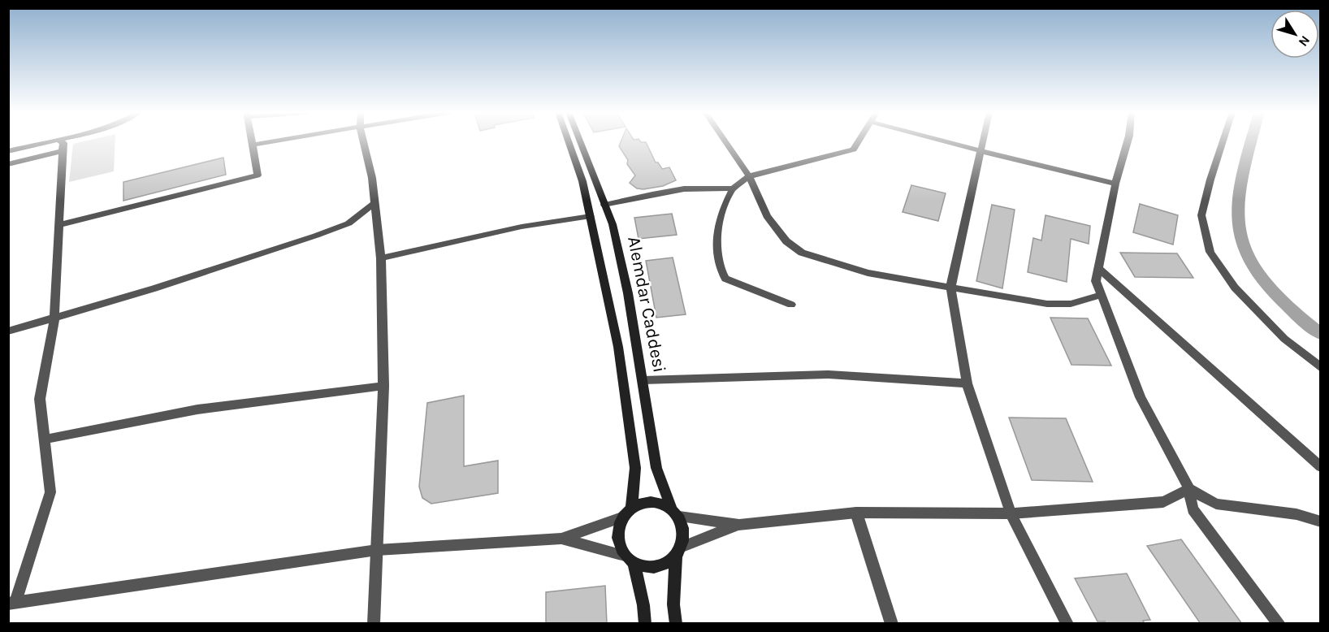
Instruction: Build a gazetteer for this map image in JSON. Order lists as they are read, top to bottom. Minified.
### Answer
{"streets":{"main road":["Alemdar Caddesi"]},"north":"bottom right"}
